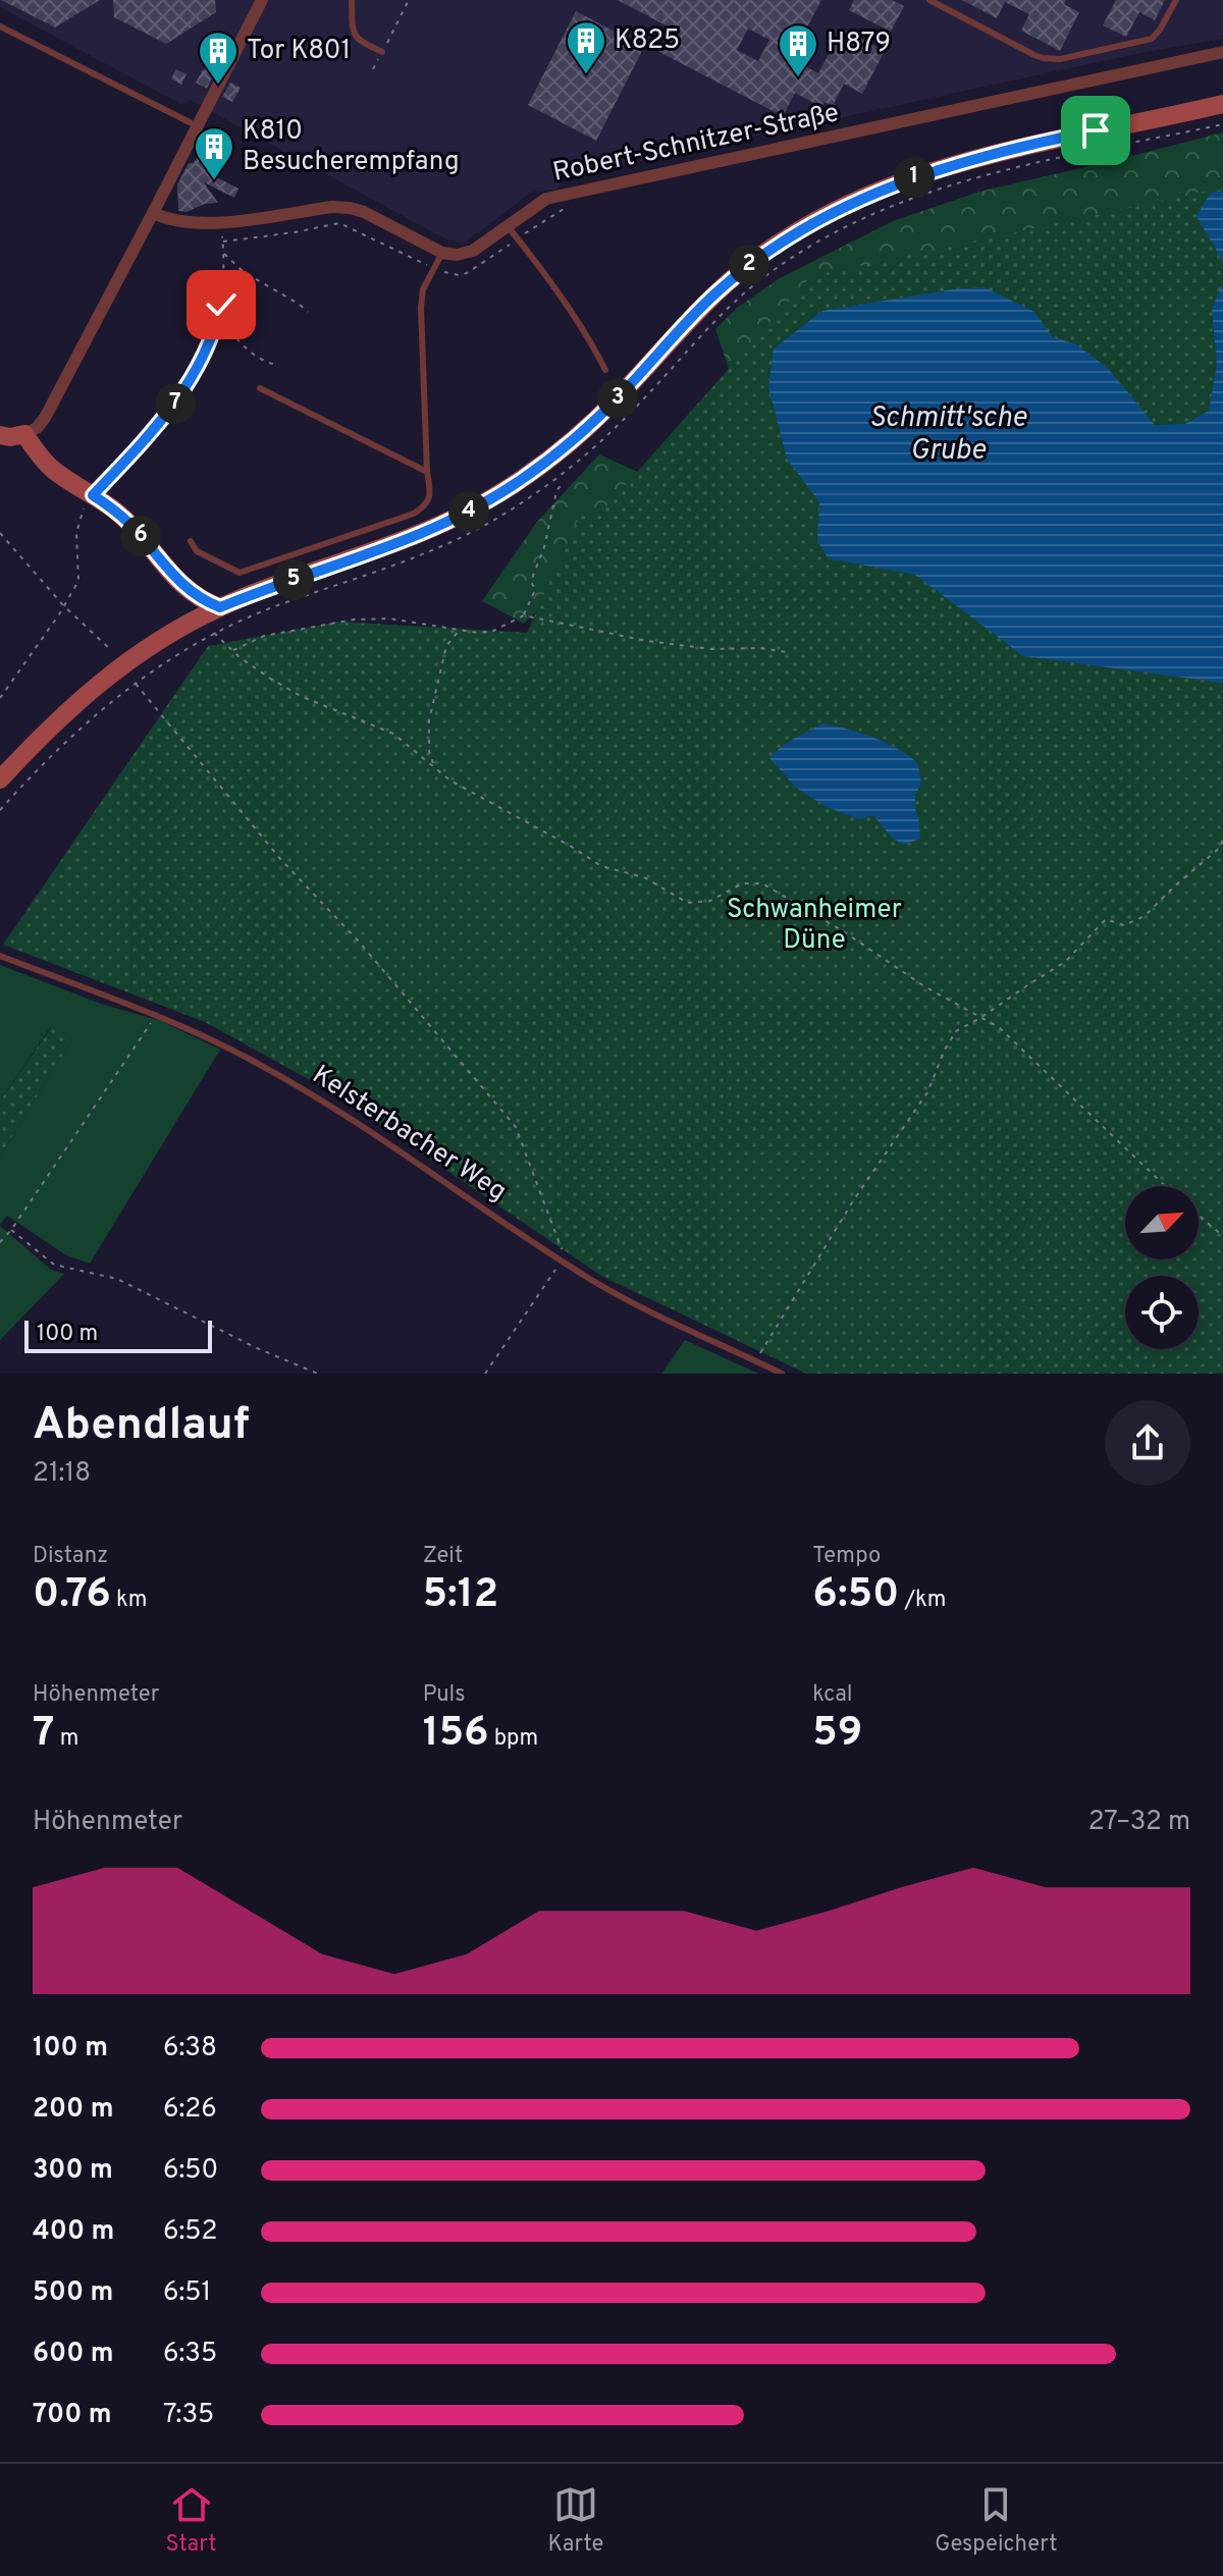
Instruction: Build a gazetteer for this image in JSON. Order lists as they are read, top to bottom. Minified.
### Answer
{"streets":{"street":["Robert-Schnitzer-Straße"],"lane":["Kelsterbacher Weg"]},"water":["Schmitt'sche Grube"],"parks":["Schwanheimer Düne"],"places":{"building":["K825","H879","Tor K801","K810 Besucherempfang"]},"scale_bar":"100 m","north":"top right","page":{"pins":["1","2","3","7","4","6","5"],"scale":"100 m","heading":["Abendlauf","21:18"],"stats":[["Distanz","0.76 km"],["Zeit","5:12"],["Tempo","6:50 /km"],["Höhenmeter","7 m"],["Puls","156 bpm"],["kcal","59"]],"chart":["Höhenmeter","27–32 m"],"list":[{"name":"100 m","note":"6:38"},{"name":"200 m","note":"6:26"},{"name":"300 m","note":"6:50"},{"name":"400 m","note":"6:52"},{"name":"500 m","note":"6:51"},{"name":"600 m","note":"6:35"},{"name":"700 m","note":"7:35"}],"tabs":["Start","Karte","Gespeichert"]}}
